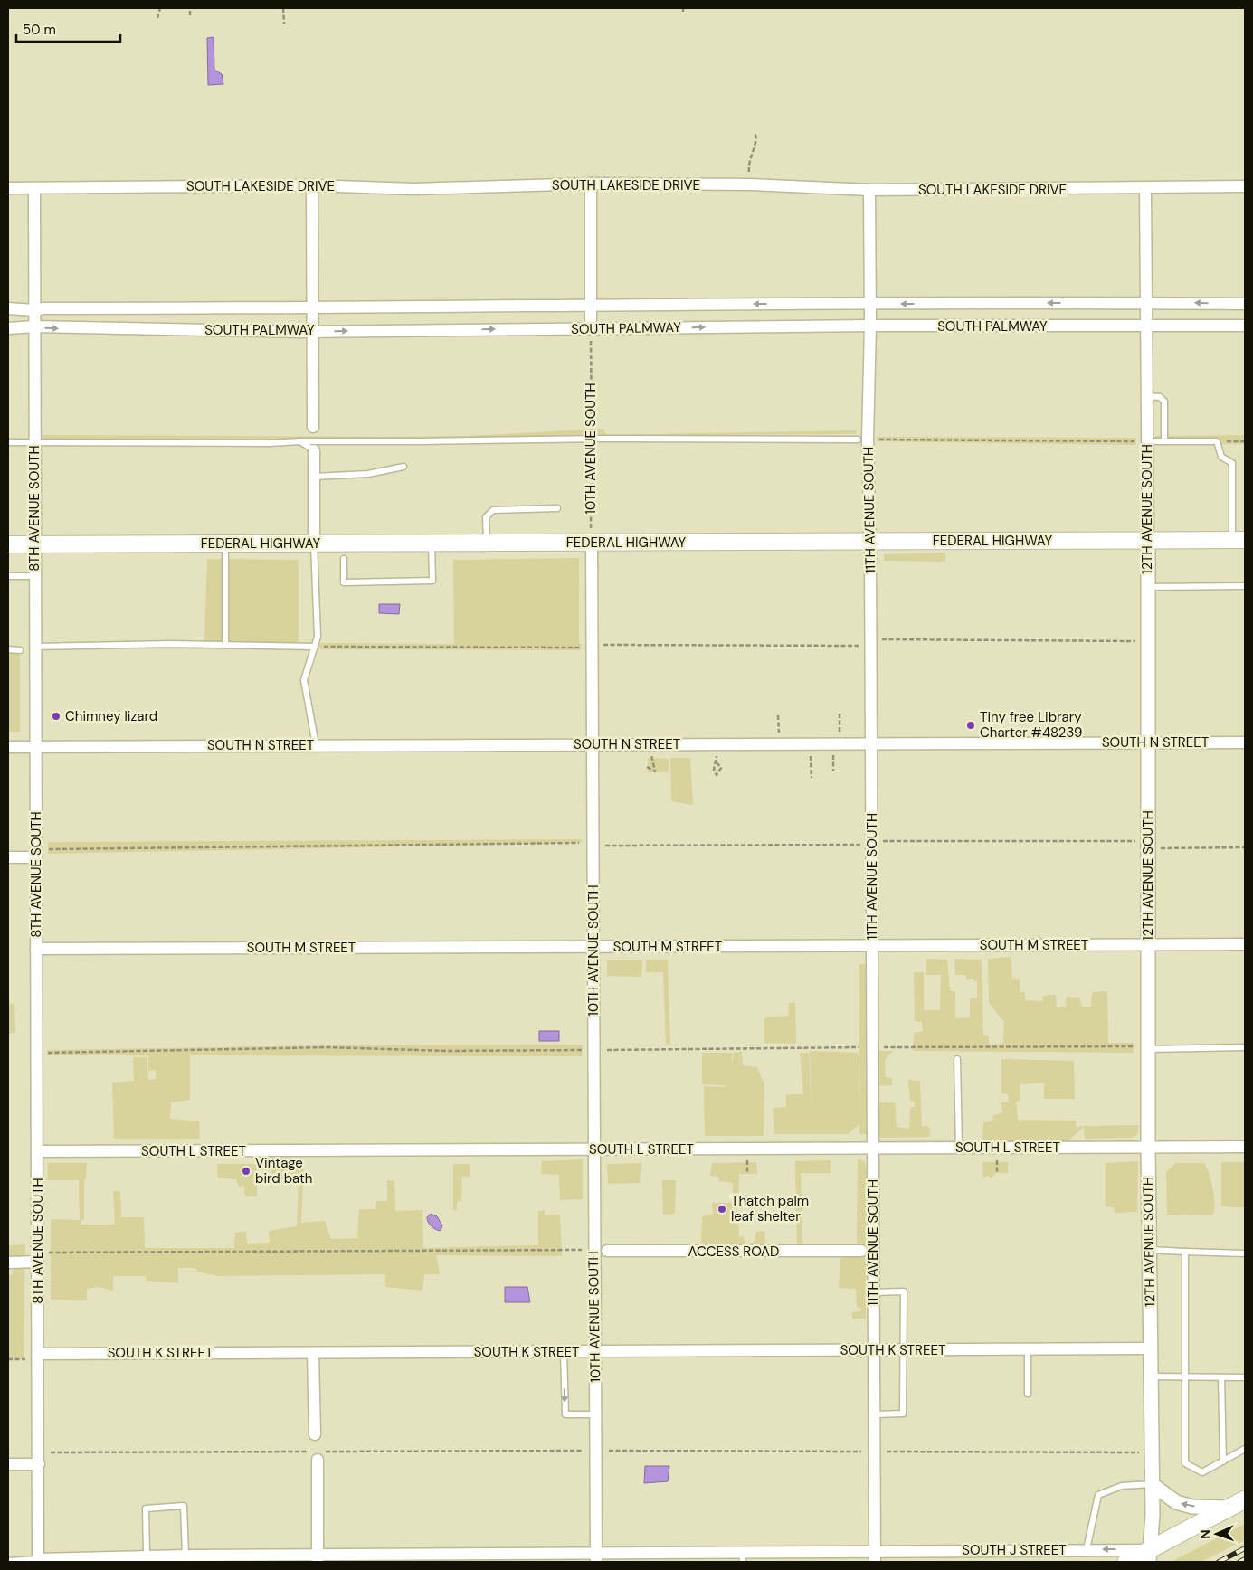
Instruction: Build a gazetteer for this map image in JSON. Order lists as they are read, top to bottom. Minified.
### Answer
{"streets":{"main road":["FEDERAL HIGHWAY"],"street":["SOUTH LAKESIDE DRIVE","SOUTH PALMWAY","10TH AVENUE SOUTH","8TH AVENUE SOUTH","12TH AVENUE SOUTH","11TH AVENUE SOUTH","SOUTH N STREET","SOUTH M STREET","SOUTH L STREET","ACCESS ROAD","SOUTH K STREET","SOUTH J STREET"]},"crossings":[["SOUTH LAKESIDE DRIVE","8TH AVENUE SOUTH"],["SOUTH LAKESIDE DRIVE","12TH AVENUE SOUTH"],["SOUTH LAKESIDE DRIVE","11TH AVENUE SOUTH"],["SOUTH PALMWAY","10TH AVENUE SOUTH"],["SOUTH PALMWAY","8TH AVENUE SOUTH"],["SOUTH PALMWAY","12TH AVENUE SOUTH"],["SOUTH PALMWAY","11TH AVENUE SOUTH"],["10TH AVENUE SOUTH","FEDERAL HIGHWAY"],["10TH AVENUE SOUTH","SOUTH N STREET"],["10TH AVENUE SOUTH","SOUTH M STREET"],["10TH AVENUE SOUTH","SOUTH L STREET"],["10TH AVENUE SOUTH","SOUTH K STREET"],["10TH AVENUE SOUTH","SOUTH J STREET"],["8TH AVENUE SOUTH","FEDERAL HIGHWAY"],["8TH AVENUE SOUTH","SOUTH N STREET"],["8TH AVENUE SOUTH","SOUTH M STREET"],["8TH AVENUE SOUTH","SOUTH L STREET"],["8TH AVENUE SOUTH","SOUTH K STREET"],["8TH AVENUE SOUTH","SOUTH J STREET"],["12TH AVENUE SOUTH","FEDERAL HIGHWAY"],["12TH AVENUE SOUTH","SOUTH N STREET"],["12TH AVENUE SOUTH","SOUTH M STREET"],["12TH AVENUE SOUTH","SOUTH L STREET"],["12TH AVENUE SOUTH","SOUTH K STREET"],["12TH AVENUE SOUTH","SOUTH J STREET"],["11TH AVENUE SOUTH","FEDERAL HIGHWAY"],["11TH AVENUE SOUTH","SOUTH N STREET"],["11TH AVENUE SOUTH","SOUTH M STREET"],["11TH AVENUE SOUTH","SOUTH L STREET"],["11TH AVENUE SOUTH","SOUTH K STREET"],["11TH AVENUE SOUTH","SOUTH J STREET"]],"places":["Chimney lizard","Tiny free Library Charter #48239","Vintage bird bath","Thatch palm leaf shelter"],"scale_bar":"50 m","north":"left"}
